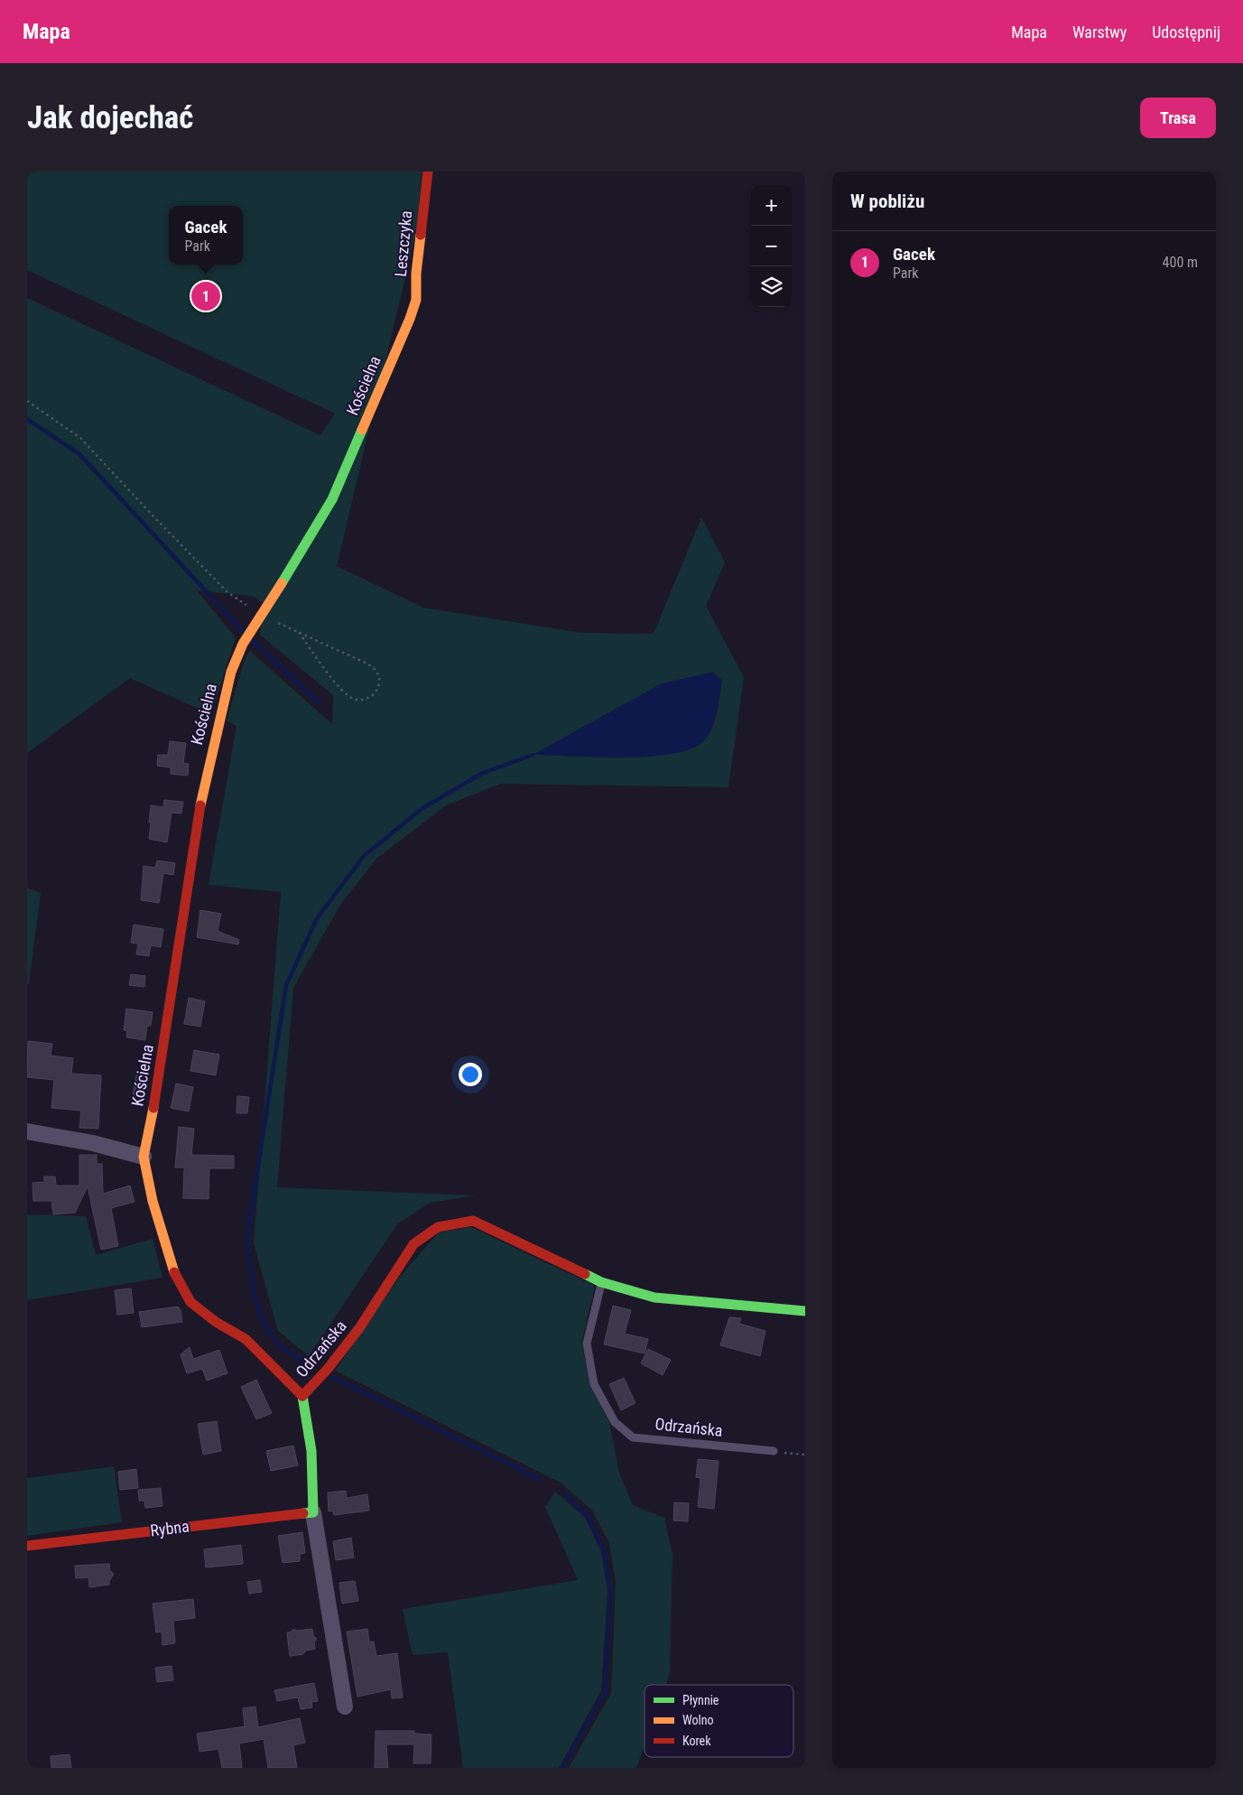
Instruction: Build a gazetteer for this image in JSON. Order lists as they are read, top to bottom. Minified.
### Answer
{"streets":{"street":["Leszczyka","Kościelna","Odrzańska","Rybna"]},"crossings":[["Leszczyka","Kościelna"],["Kościelna","Odrzańska"]],"legend":["Płynnie","Wolno","Korek"],"page":{"header":"Mapa","nav":["Mapa","Warstwy","Udostępnij"],"buttons":"Trasa","title":"Jak dojechać","heading":"W pobliżu","map_buttons":["+","−"],"popup":["Gacek","Park"],"list":[{"mark":"1","name":"Gacek","note":"Park","value":"400 m"}],"pins":"1"}}
